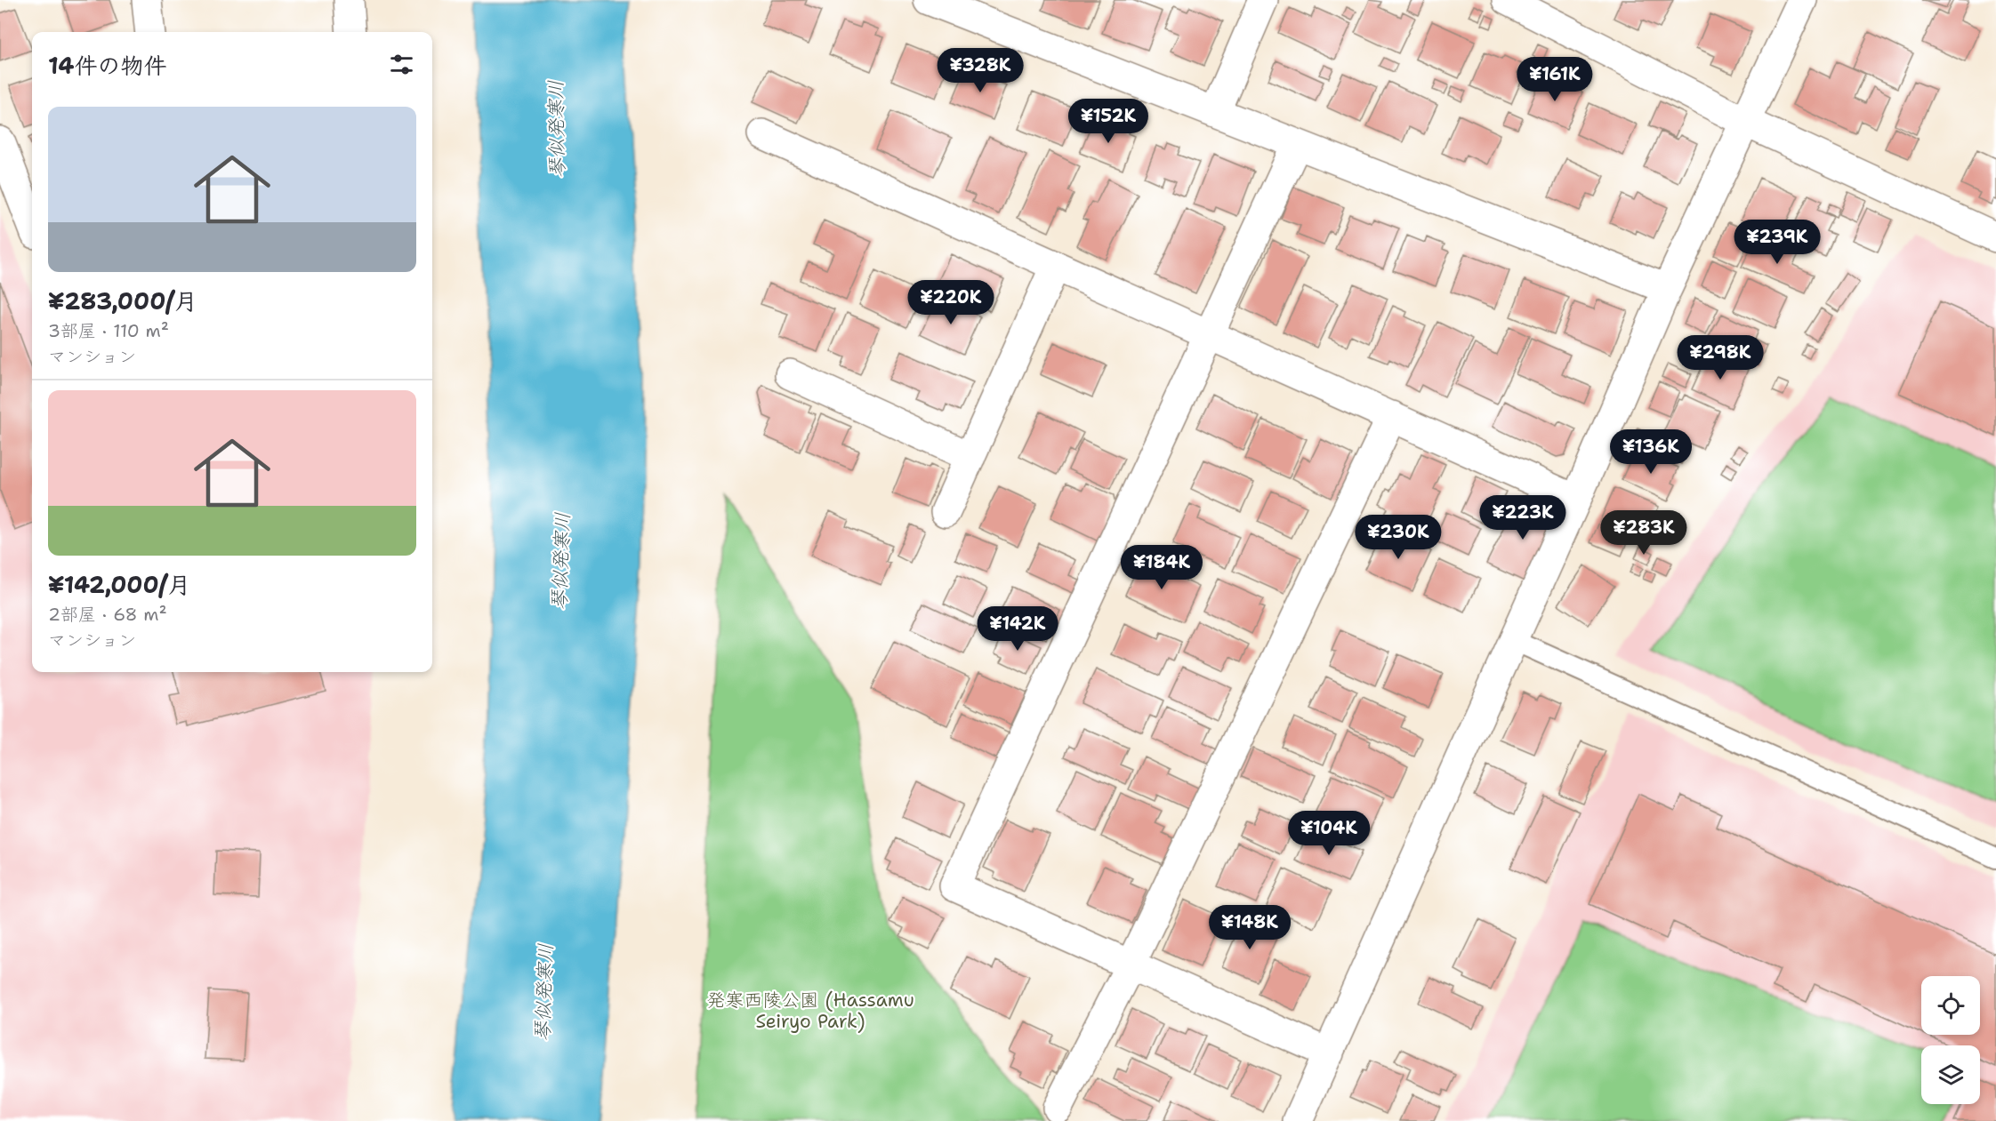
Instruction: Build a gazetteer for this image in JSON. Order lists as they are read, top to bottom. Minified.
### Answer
{"water":["琴似発寒川"],"parks":["発寒西陵公園 (Hassamu Seiryo Park)"],"page":{"heading":"14件の物件","price":["¥328K","¥161K","¥152K","¥239K","¥220K","¥298K","¥136K","¥223K","¥283K","¥230K","¥184K","¥142K","¥104K","¥148K"],"list":[{"name":"¥283,000/月","note":"3部屋 · 110 m² · マンション"},{"name":"¥142,000/月","note":"2部屋 · 68 m² · マンション"}]}}
